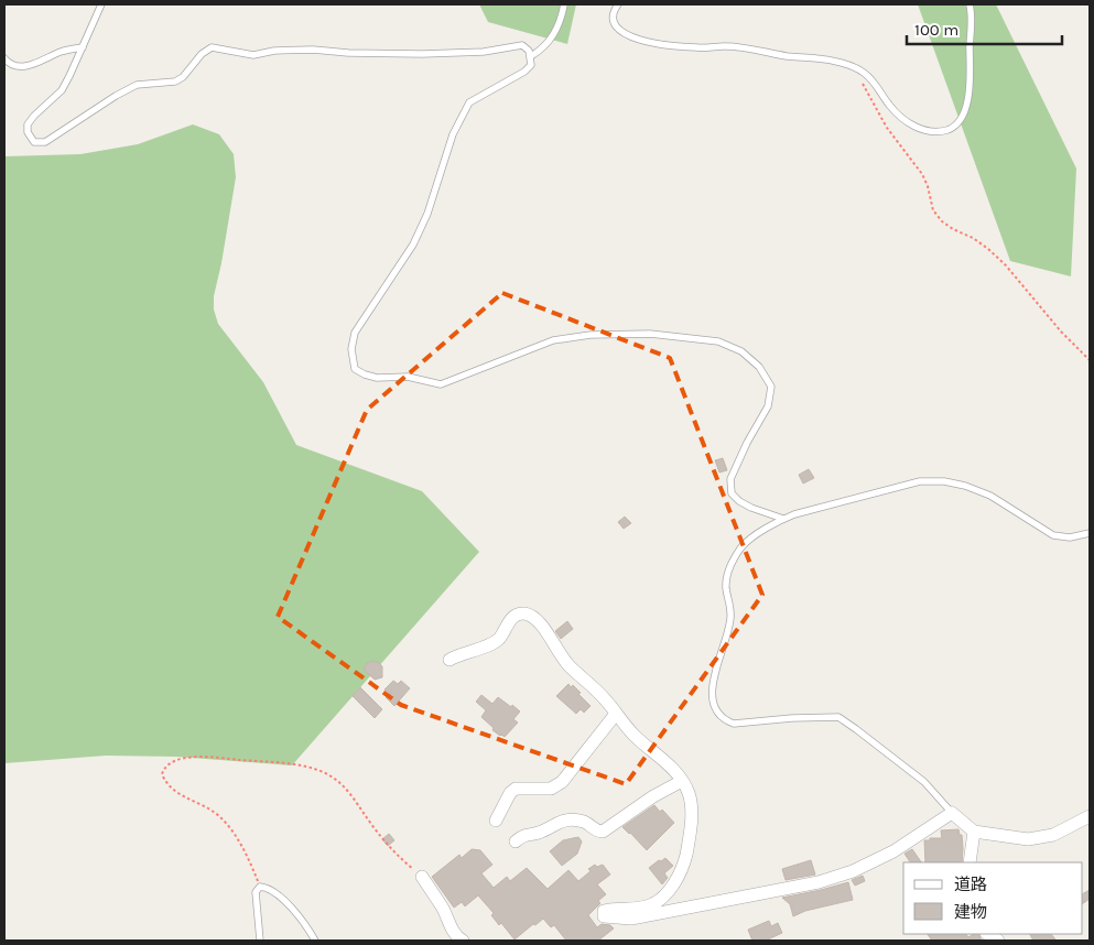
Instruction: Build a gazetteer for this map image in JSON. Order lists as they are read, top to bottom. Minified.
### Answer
{"legend":["道路","建物"],"scale_bar":"100 m"}
